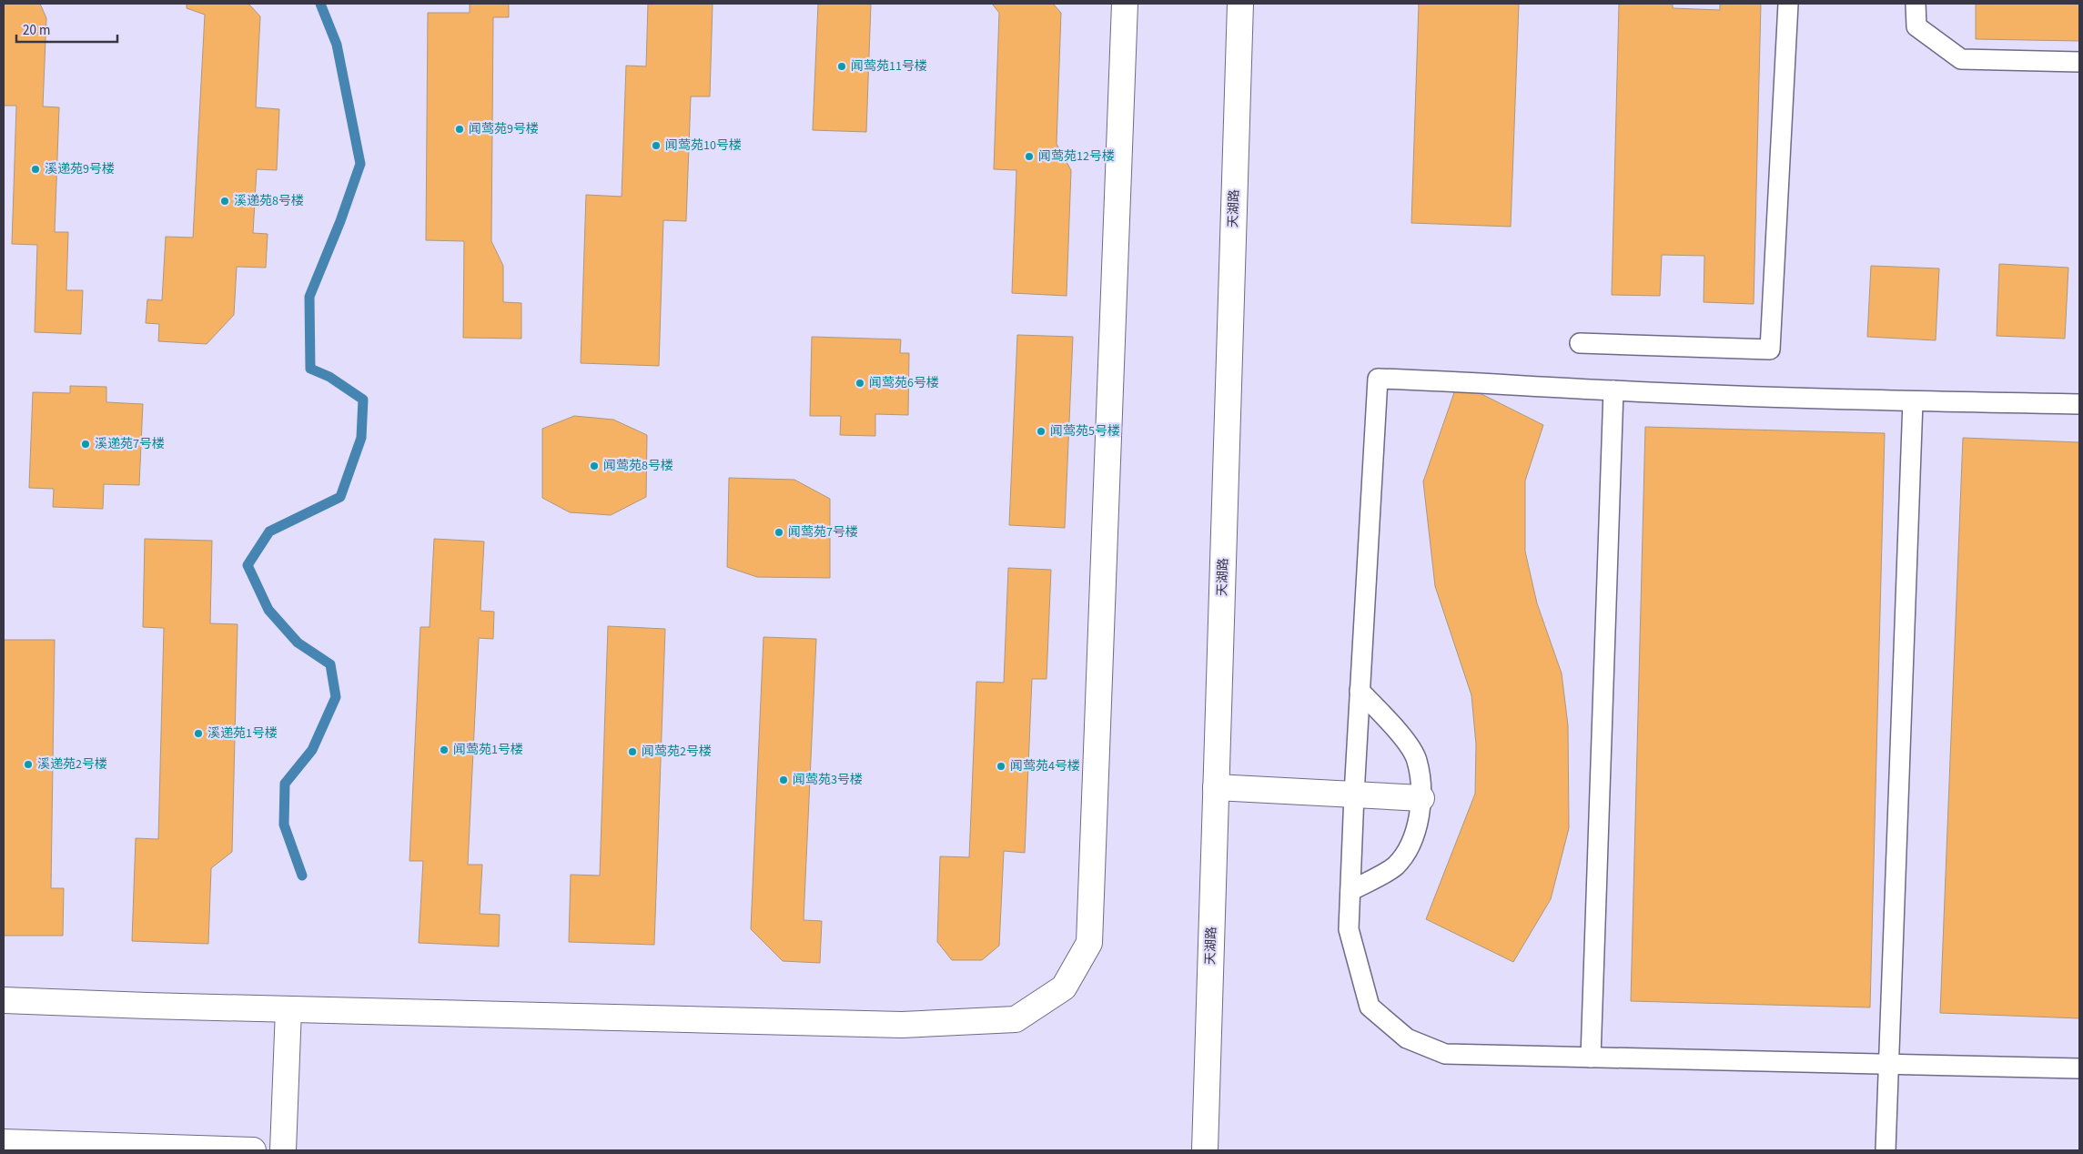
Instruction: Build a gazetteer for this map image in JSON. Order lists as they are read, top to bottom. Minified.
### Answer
{"streets":{"street":["天湖路"]},"places":["闻莺苑11号楼","闻莺苑9号楼","闻莺苑10号楼","闻莺苑12号楼","溪递苑9号楼","溪递苑8号楼","闻莺苑6号楼","闻莺苑5号楼","溪递苑7号楼","闻莺苑8号楼","闻莺苑7号楼","溪递苑1号楼","闻莺苑1号楼","闻莺苑2号楼","溪递苑2号楼","闻莺苑4号楼","闻莺苑3号楼"],"scale_bar":"20 m"}
